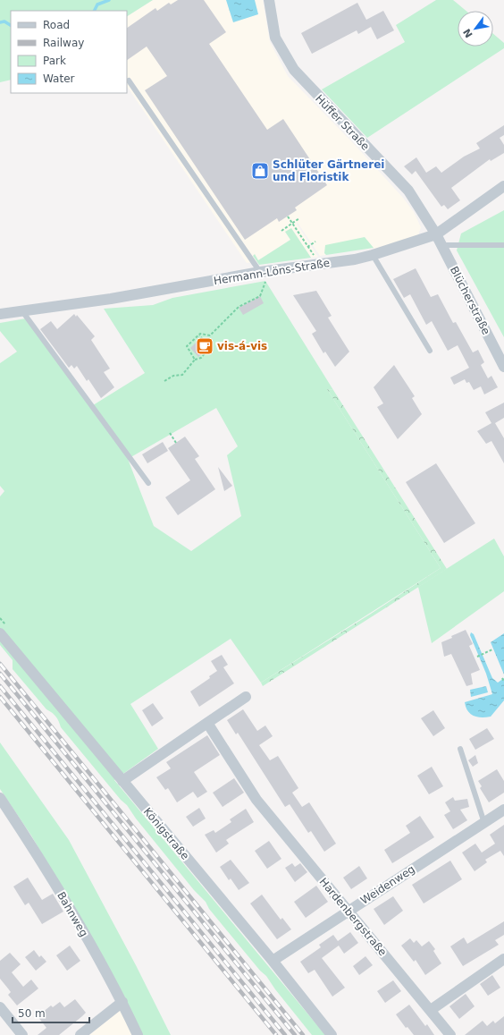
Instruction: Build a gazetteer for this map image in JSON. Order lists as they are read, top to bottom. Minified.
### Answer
{"streets":{"street":["Hüffer Straße","Hermann-Löns-Straße","Blücherstraße","Königstraße","Weidenweg","Bahnweg","Hardenbergstraße"]},"crossings":[["Hüffer Straße","Hermann-Löns-Straße"],["Hüffer Straße","Blücherstraße"],["Hermann-Löns-Straße","Blücherstraße"],["Königstraße","Weidenweg"],["Weidenweg","Hardenbergstraße"]],"places":{"shop":["Schlüter Gärtnerei und Floristik"],"cafe":["vis-á-vis"]},"legend":["Road","Railway","Park","Water"],"scale_bar":"50 m","north":"bottom left"}
